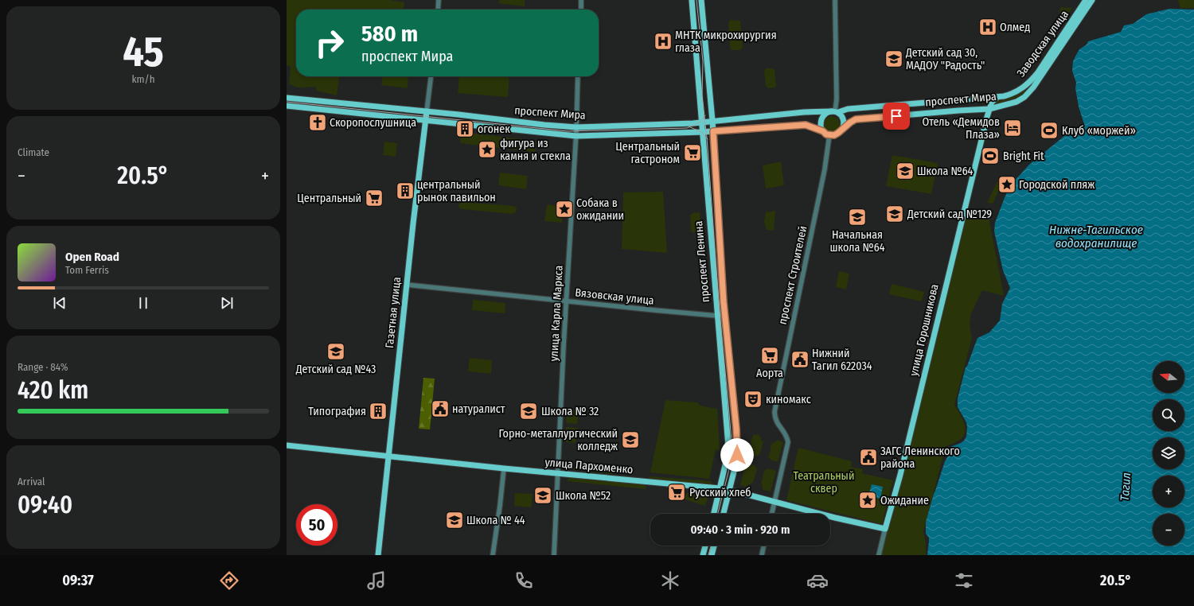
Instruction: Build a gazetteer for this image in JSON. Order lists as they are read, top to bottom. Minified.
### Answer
{"streets":{"main road":["Заводская улица","проспект Мира","проспект Ленина","Газетная улица","улица Горошникова","улица Пархоменко"],"street":["проспект Строителей","Вязовская улица","улица Карла Маркса"]},"crossings":[["Заводская улица","проспект Мира"],["проспект Мира","проспект Ленина"],["проспект Мира","проспект Строителей"],["проспект Мира","Газетная улица"],["проспект Мира","улица Карла Маркса"],["проспект Мира","улица Горошникова"],["проспект Ленина","Вязовская улица"],["проспект Ленина","улица Пархоменко"],["проспект Строителей","улица Пархоменко"],["Вязовская улица","Газетная улица"],["Вязовская улица","улица Карла Маркса"],["Газетная улица","улица Пархоменко"],["улица Карла Маркса","улица Пархоменко"],["улица Горошникова","улица Пархоменко"]],"water":["Нижне-Тагильское водохранилище","Тагил"],"parks":["Театральный сквер"],"places":{"hospital":["Олмед","МНТК микрохирургия глаза"],"school or university":["Детский сад 30, МАДОУ \"Радость\"","Школа №64","Детский сад №129","Начальная школа №64","Детский сад №43","Школа № 32","Горно-металлургический колледж","Школа №52","Школа № 44"],"church":["Скоропослушница"],"hotel":["Отель «Демидов Плаза»"],"building":["огонек","центральный рынок павильон","Типография"],"sports":["Клуб «моржей»","Bright Fit"],"place":["фигура из камня и стекла","Городской пляж","Собака в ожидании","Ожидание"],"supermarket":["Центральный гастроном","Центральный","Аорта","Русский хлеб"],"public building":["Нижний Тагил 622034","натуралист","ЗАГС Ленинского района"],"theatre":["киномакс"]},"north":"left","page":{"tile":[["45","km/h"],"Climate",["Range · 84%","420 km"],["Arrival","09:40"]],"turn":["580 m","проспект Мира"],"heat":["−","20.5°","+"],"song":["Open Road","Tom Ferris"],"map_buttons":["+","−"],"limit":"50","trip":"09:40 · 3 min · 920 m","tabs":["09:37","20.5°"]}}
